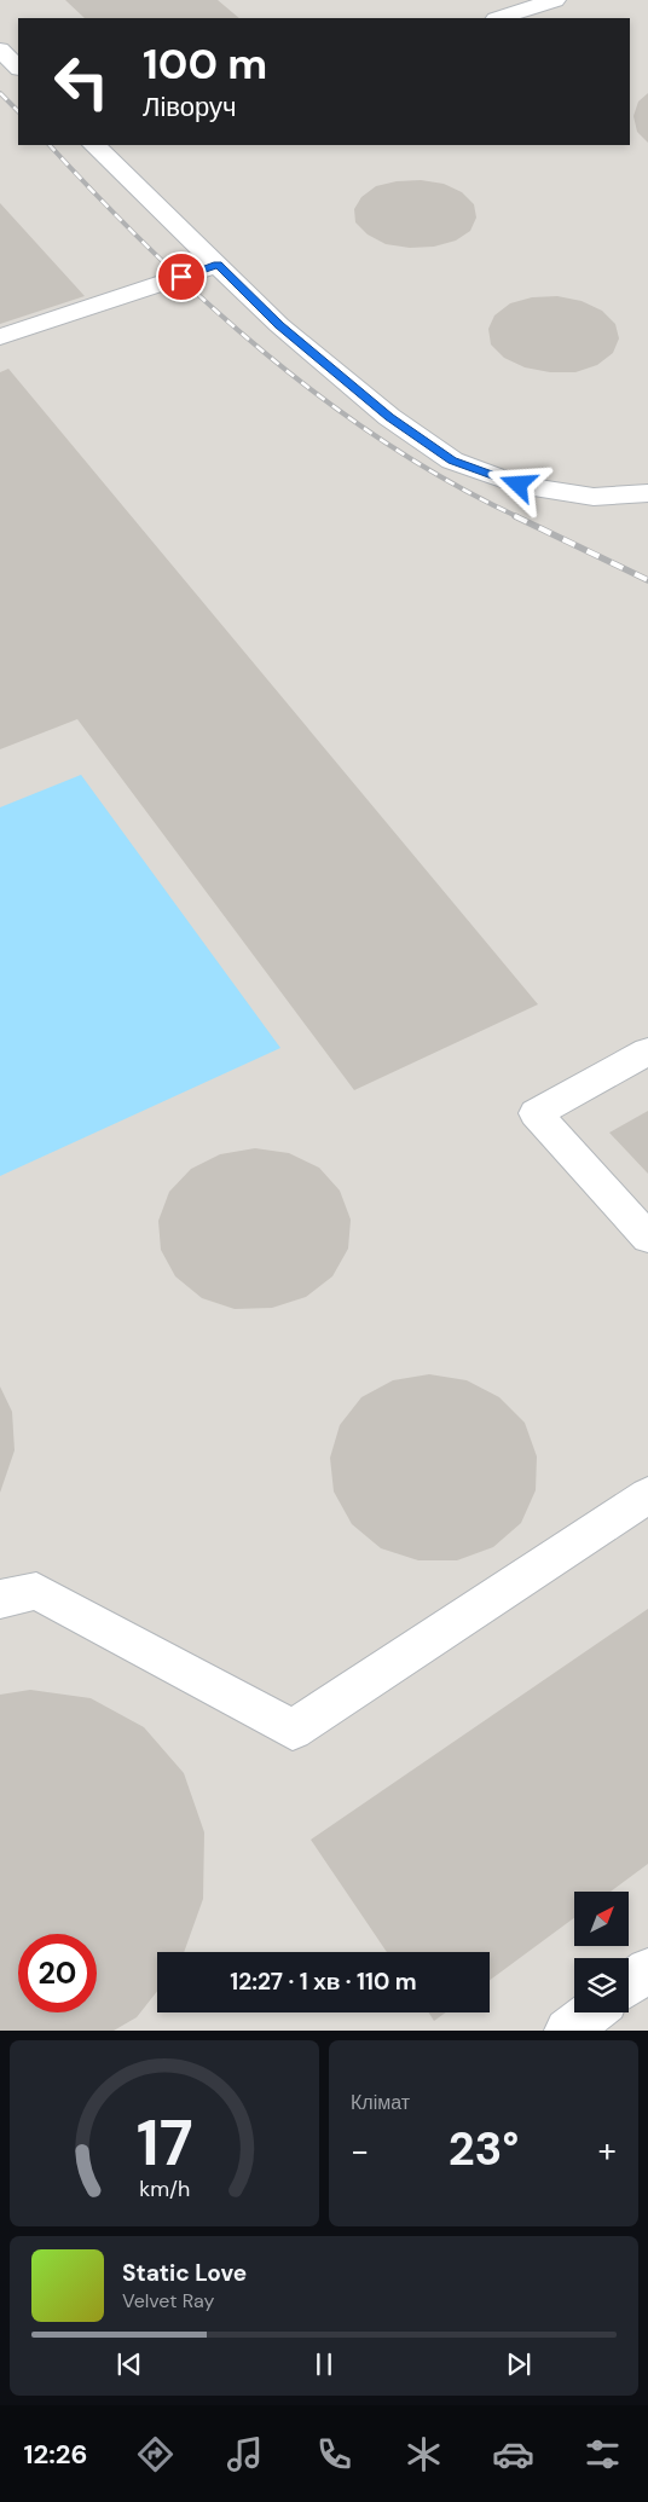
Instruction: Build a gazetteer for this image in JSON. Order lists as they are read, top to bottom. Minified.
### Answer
{"north":"top right","page":{"turn":["100 m","Ліворуч"],"limit":"20","trip":"12:27 · 1 хв · 110 m","tile":"Клімат","heat":["−","23°","+"],"song":["Static Love","Velvet Ray"],"tabs":"12:26","gauge":["17","km/h"]}}
